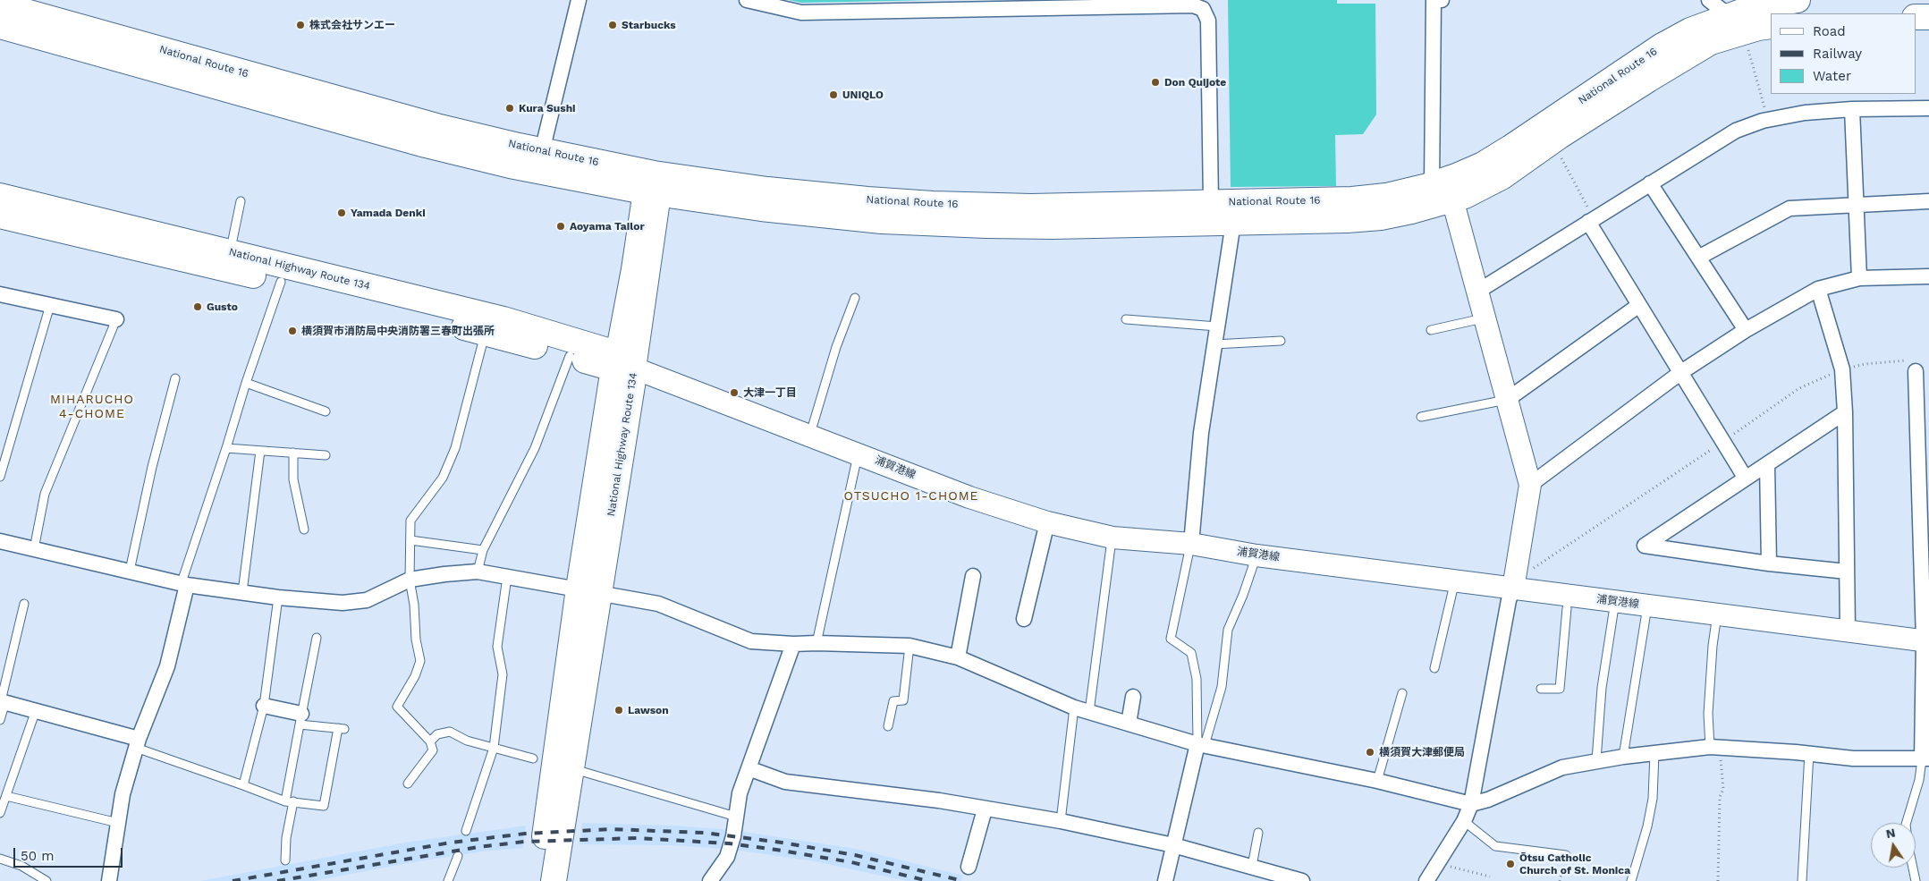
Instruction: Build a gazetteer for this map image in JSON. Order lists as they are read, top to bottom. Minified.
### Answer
{"streets":{"highway":["National Route 16","National Highway Route 134"],"main road":["浦賀港線"]},"crossings":[["National Highway Route 134","浦賀港線"]],"districts":["MIHARUCHO 4-CHOME","OTSUCHO 1-CHOME"],"places":["株式会社サンエー","Starbucks","Don Quijote","UNIQLO","Kura Sushi","Yamada Denki","Aoyama Tailor","Gusto","横須賀市消防局中央消防署三春町出張所","大津一丁目","Lawson","横須賀大津郵便局","Ōtsu Catholic Church of St. Monica"],"legend":["Road","Railway","Water"],"scale_bar":"50 m","north":"top"}
